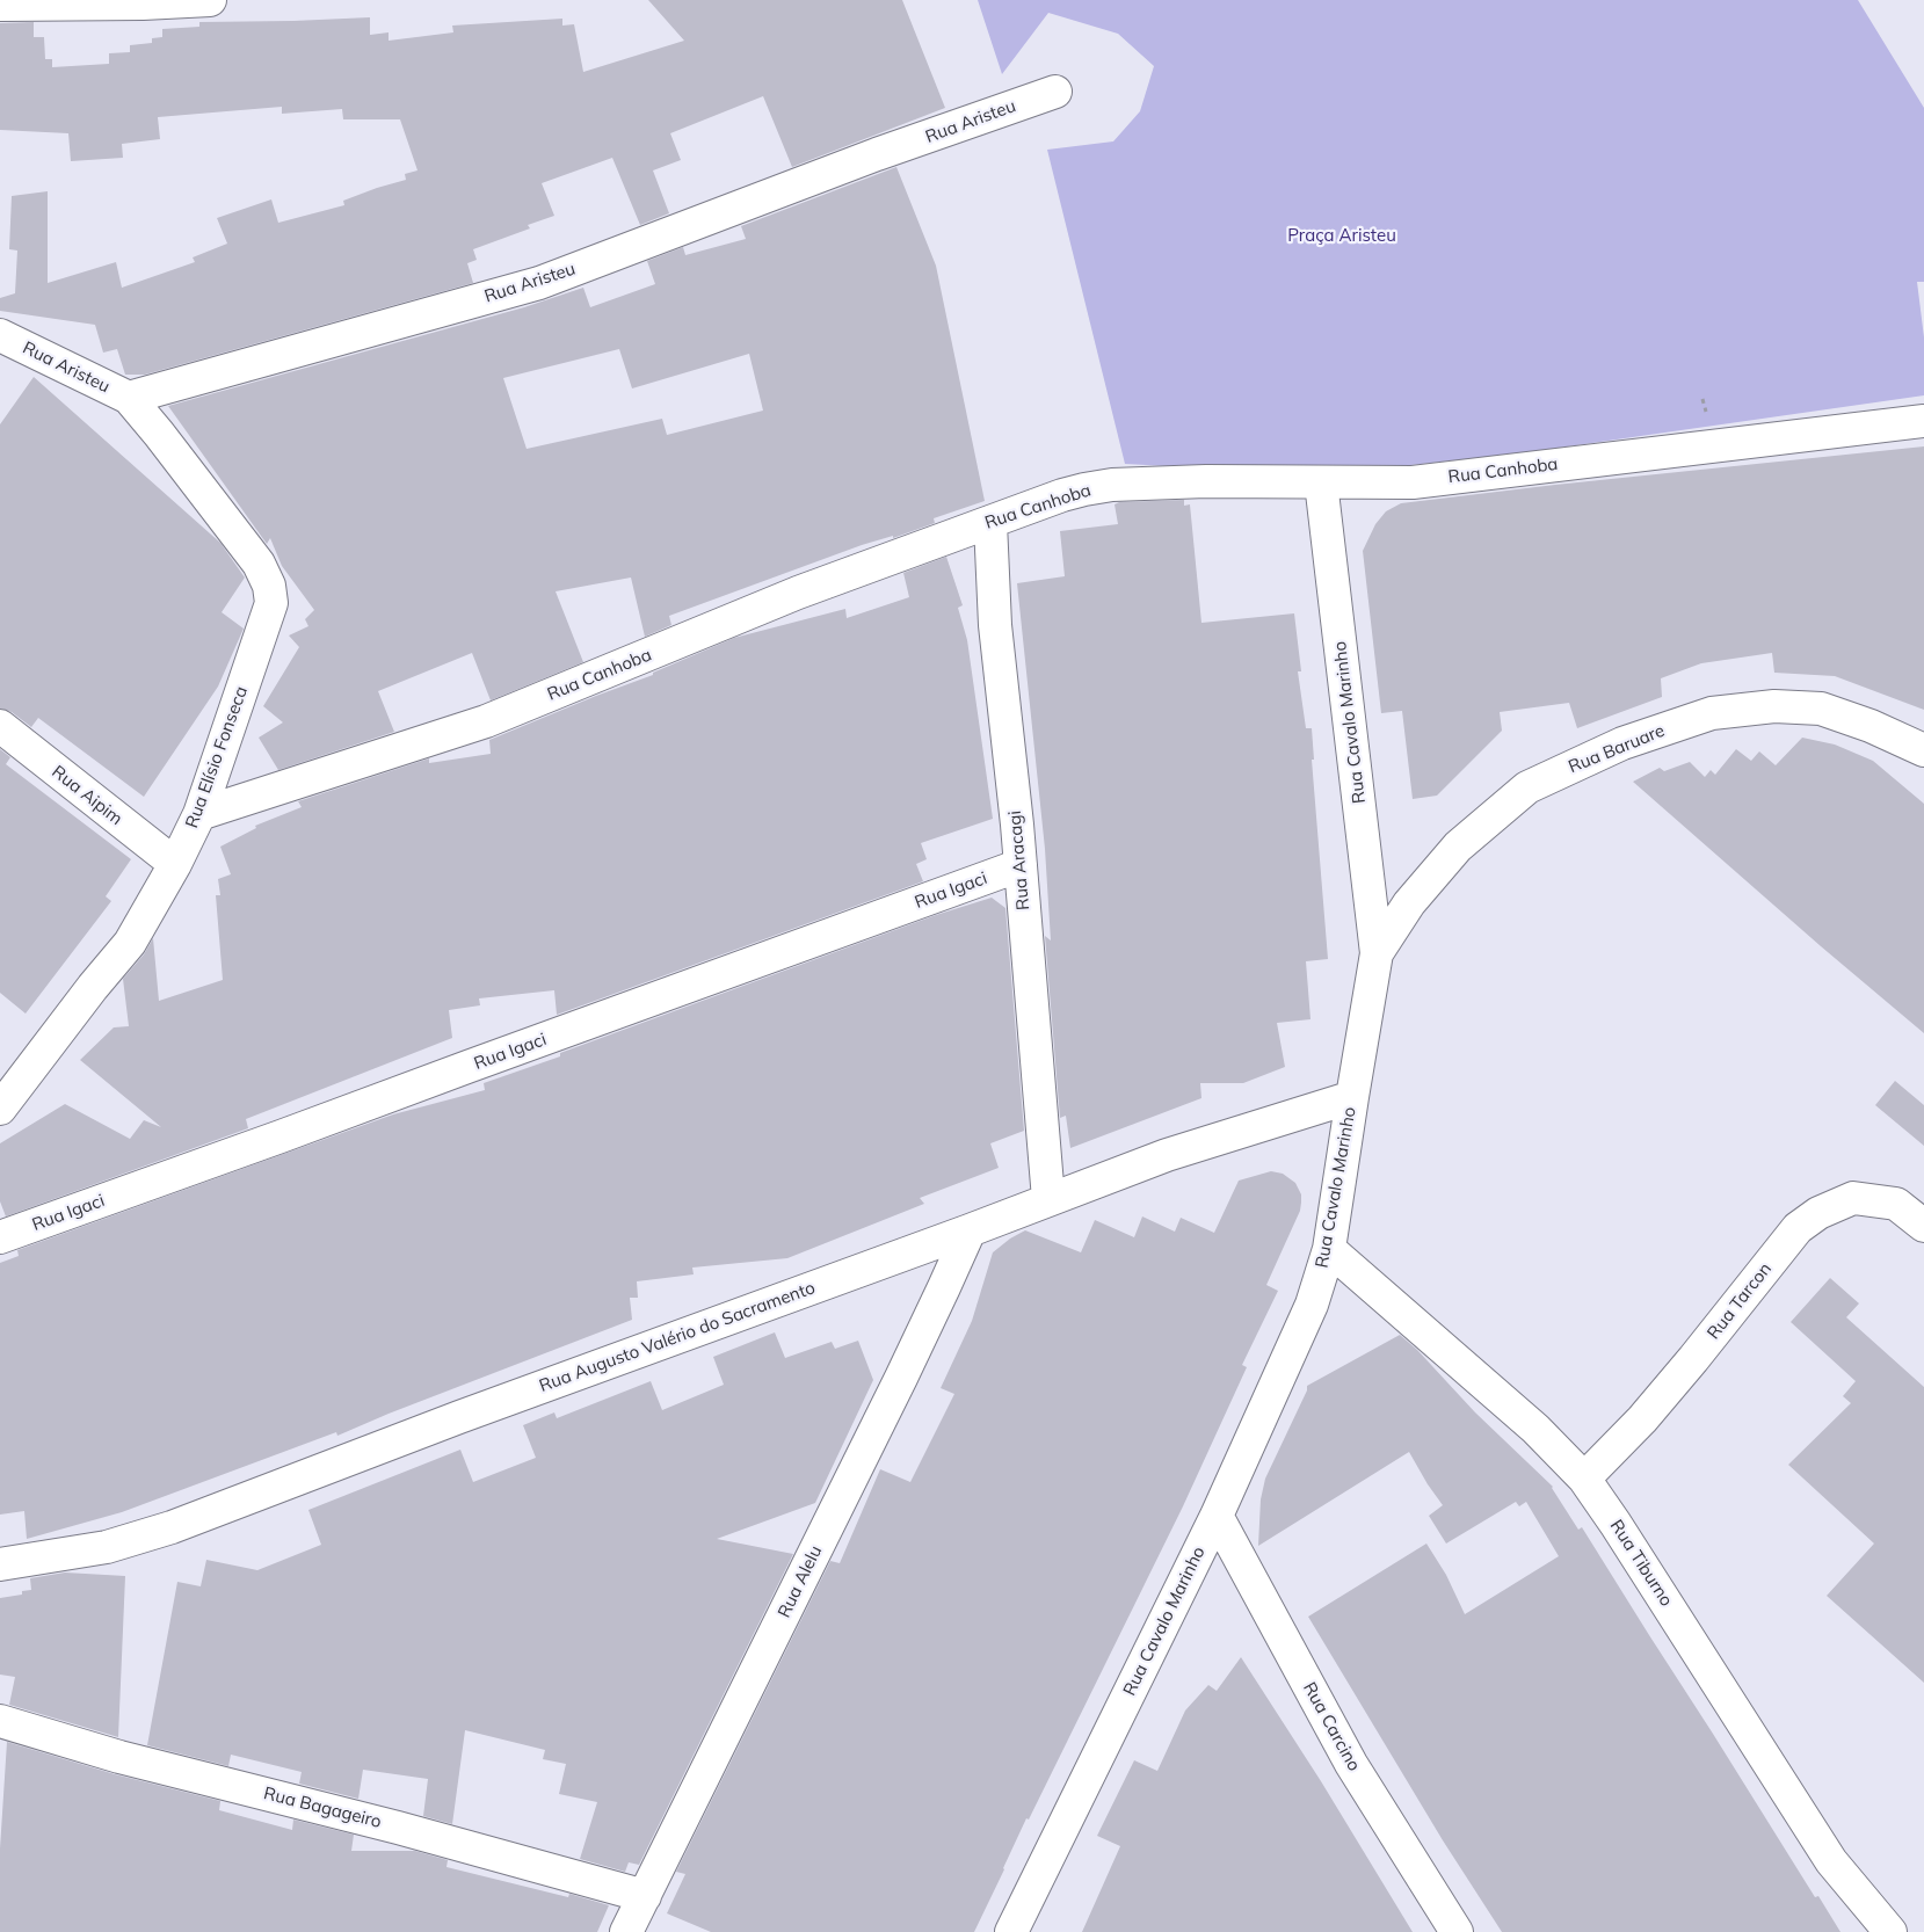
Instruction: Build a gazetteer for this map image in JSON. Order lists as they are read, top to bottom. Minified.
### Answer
{"streets":{"street":["Rua Aristeu","Rua Canhoba","Rua Cavalo Marinho","Rua Baruare","Rua Elísio Fonseca","Rua Aipim","Rua Aracagi","Rua Igaci","Rua Tarcon","Rua Augusto Valério do Sacramento","Rua Tiburno","Rua Alelu","Rua Carcino","Rua Bagageiro"]},"crossings":[["Rua Aristeu","Rua Elísio Fonseca"],["Rua Canhoba","Rua Cavalo Marinho"],["Rua Canhoba","Rua Elísio Fonseca"],["Rua Canhoba","Rua Aracagi"],["Rua Cavalo Marinho","Rua Baruare"],["Rua Cavalo Marinho","Rua Augusto Valério do Sacramento"],["Rua Cavalo Marinho","Rua Tiburno"],["Rua Cavalo Marinho","Rua Carcino"],["Rua Elísio Fonseca","Rua Aipim"],["Rua Aracagi","Rua Igaci"],["Rua Aracagi","Rua Augusto Valério do Sacramento"],["Rua Tarcon","Rua Tiburno"],["Rua Augusto Valério do Sacramento","Rua Alelu"],["Rua Alelu","Rua Bagageiro"]],"parks":["Praça Aristeu"]}
